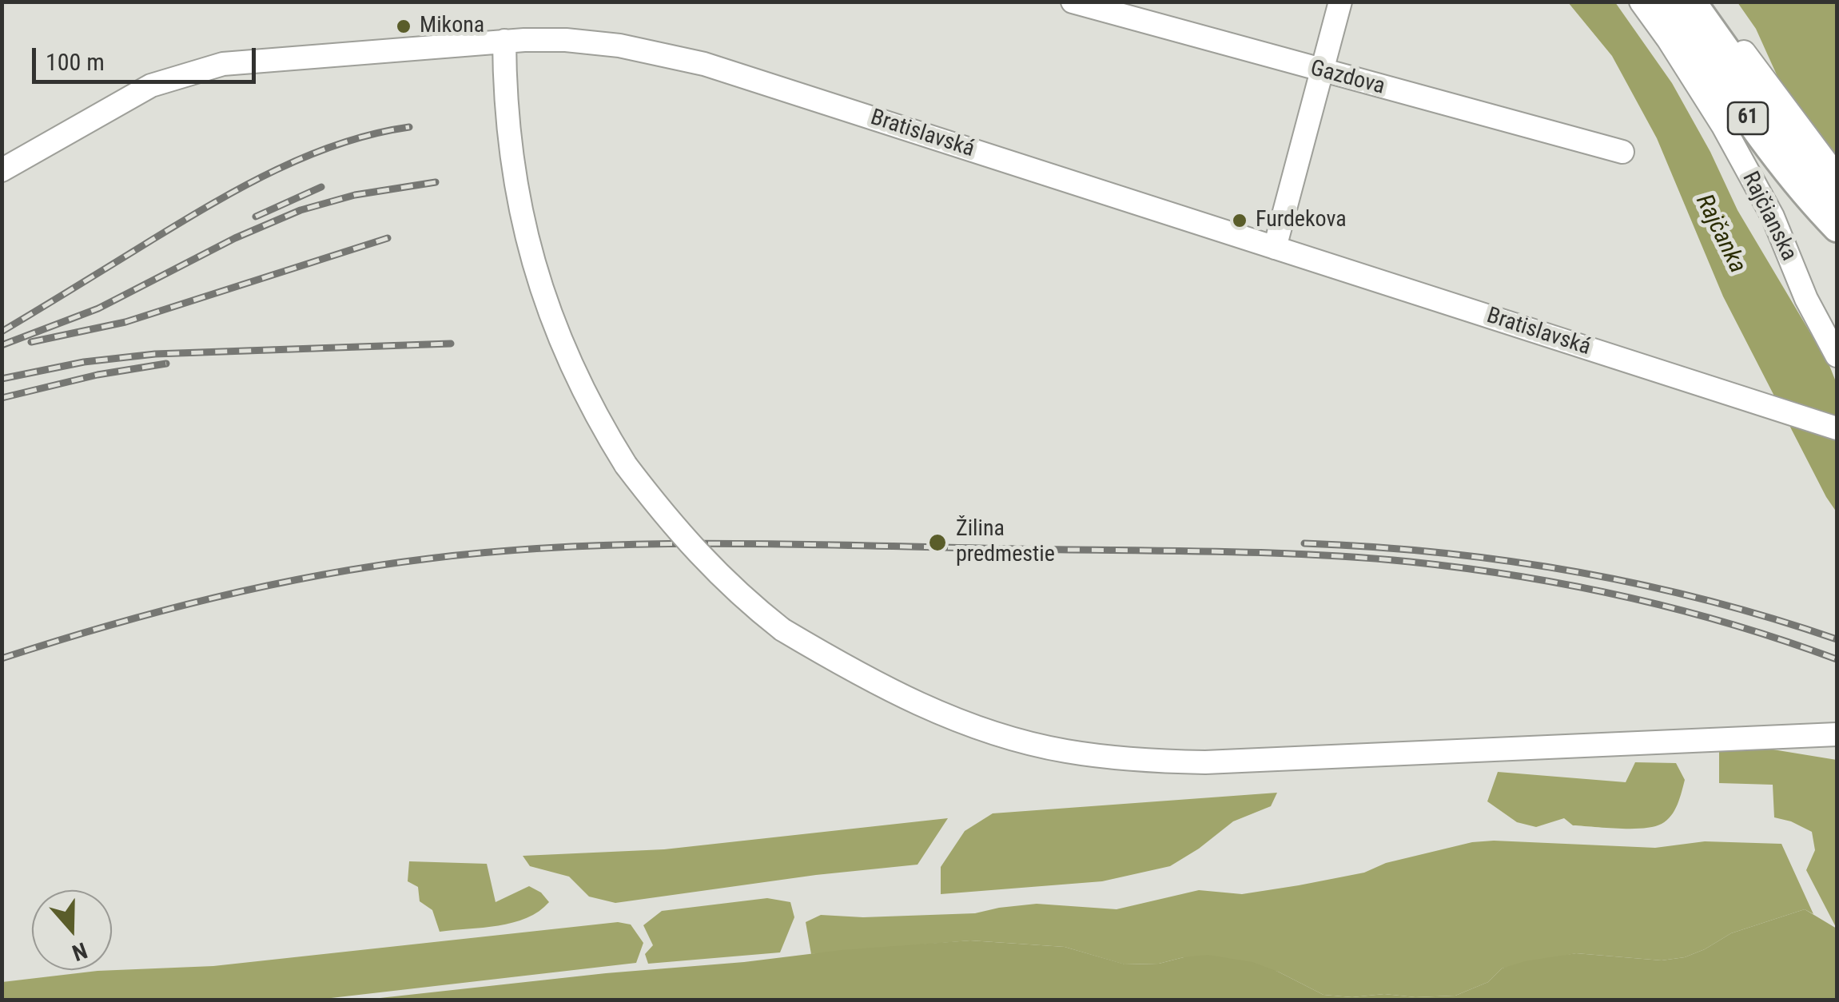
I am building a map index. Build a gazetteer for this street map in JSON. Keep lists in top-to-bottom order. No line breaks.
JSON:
{"streets":{"main road":["61"],"street":["Gazdova","Bratislavská","Rajčianska"]},"water":["Rajčanka"],"places":["Mikona","Furdekova","Žilina predmestie"],"scale_bar":"100 m","north":"bottom"}
